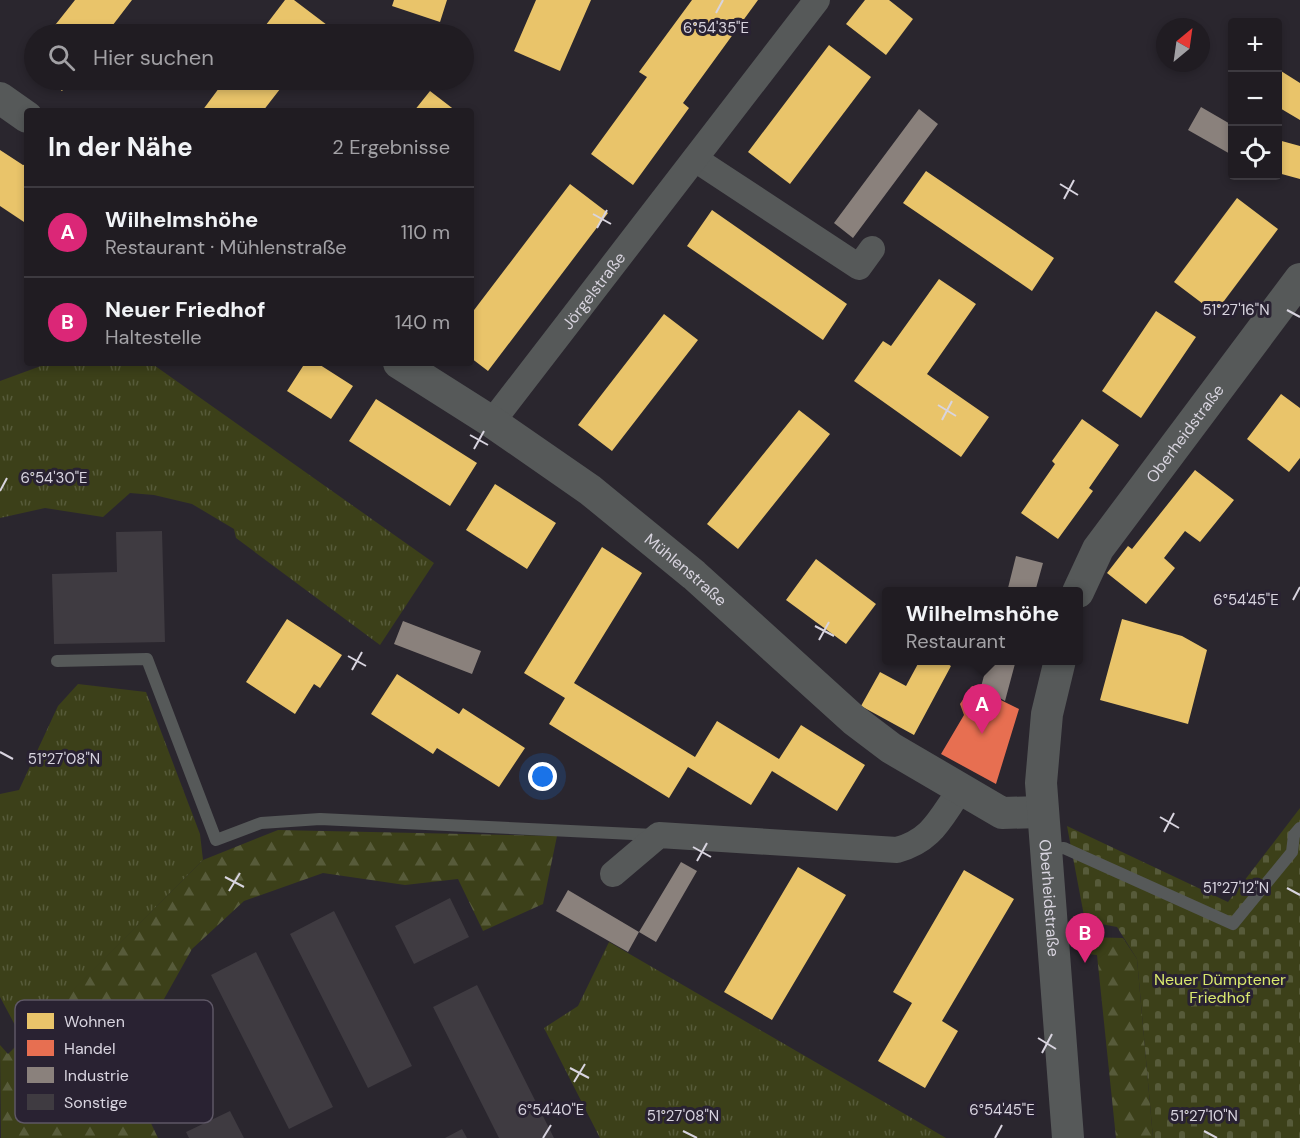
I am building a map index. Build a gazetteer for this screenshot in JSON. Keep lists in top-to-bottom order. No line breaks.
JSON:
{"streets":{"street":["Jörgelstraße","Oberheidstraße","Mühlenstraße"]},"crossings":[["Jörgelstraße","Mühlenstraße"],["Oberheidstraße","Mühlenstraße"]],"parks":["Neuer Dümptener Friedhof"],"legend":["Wohnen","Handel","Industrie","Sonstige"],"north":"top right","page":{"map_buttons":["+","−"],"search":"Hier suchen","heading":["In der Nähe","2 Ergebnisse"],"list":[{"mark":"A","name":"Wilhelmshöhe","note":"Restaurant · Mühlenstraße","value":"110 m"},{"mark":"B","name":"Neuer Friedhof","note":"Haltestelle","value":"140 m"}],"popup":["Wilhelmshöhe","Restaurant"],"pins":["A","B"]},"coordinates":["6°54'35\"E","51°27'16\"N","6°54'30\"E","6°54'45\"E","51°27'08\"N","51°27'12\"N","6°54'40\"E","51°27'10\"N"]}
